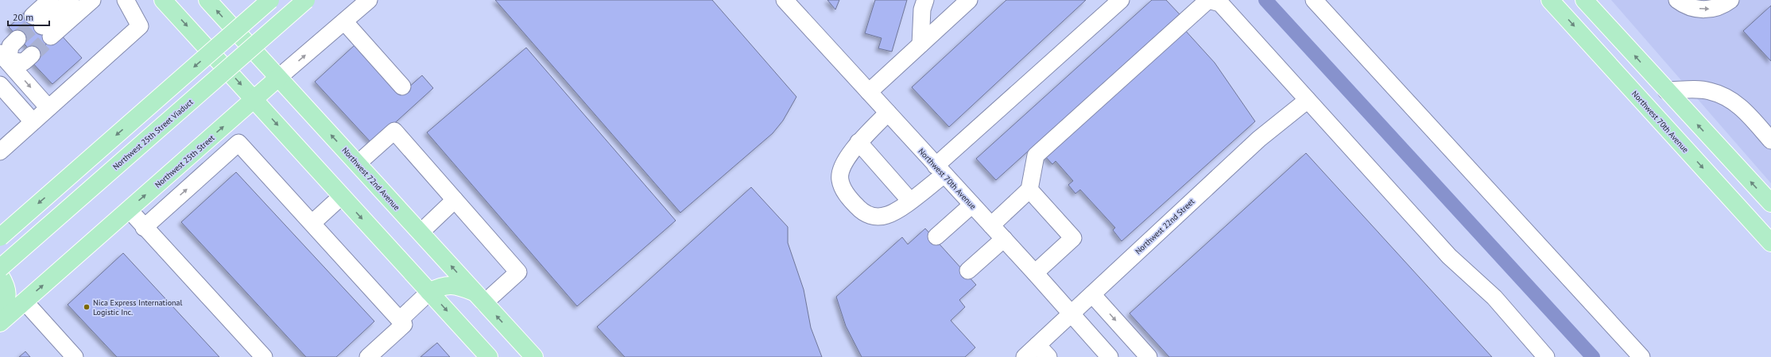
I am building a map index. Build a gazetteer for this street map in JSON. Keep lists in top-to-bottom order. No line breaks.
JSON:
{"streets":{"main road":["Northwest 70th Avenue","Northwest 25th Street Viaduct","Northwest 25th Street","Northwest 72nd Avenue"],"street":["Northwest 22nd Street"]},"crossings":[["Northwest 70th Avenue","Northwest 22nd Street"],["Northwest 25th Street","Northwest 72nd Avenue"]],"one_way":["Northwest 70th Avenue"],"places":["Nica Express International Logistic Inc."],"scale_bar":"20 m"}
